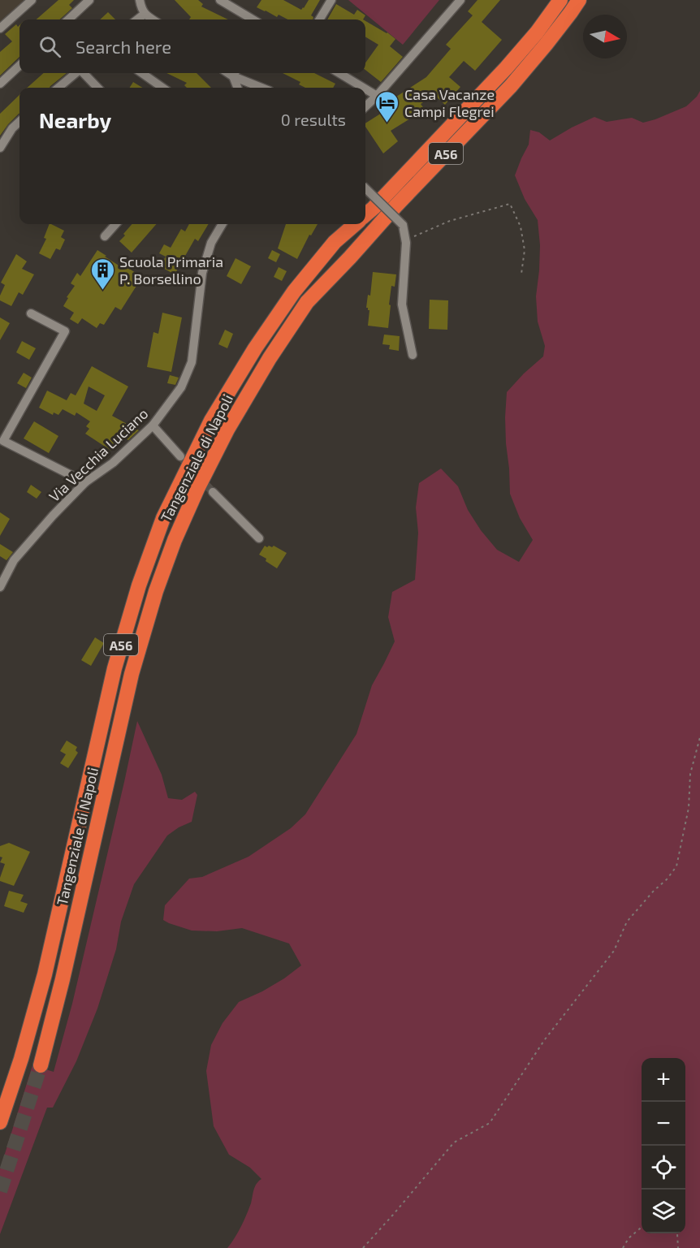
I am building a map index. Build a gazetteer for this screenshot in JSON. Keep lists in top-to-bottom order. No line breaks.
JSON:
{"streets":{"highway":["A56","Tangenziale di Napoli"],"street":["Via Vecchia Luciano"]},"places":{"hotel":["Casa Vacanze Campi Flegrei"],"building":["Scuola Primaria P. Borsellino"]},"north":"right","page":{"search":"Search here","heading":["Nearby","0 results"],"map_buttons":["+","−"]}}
